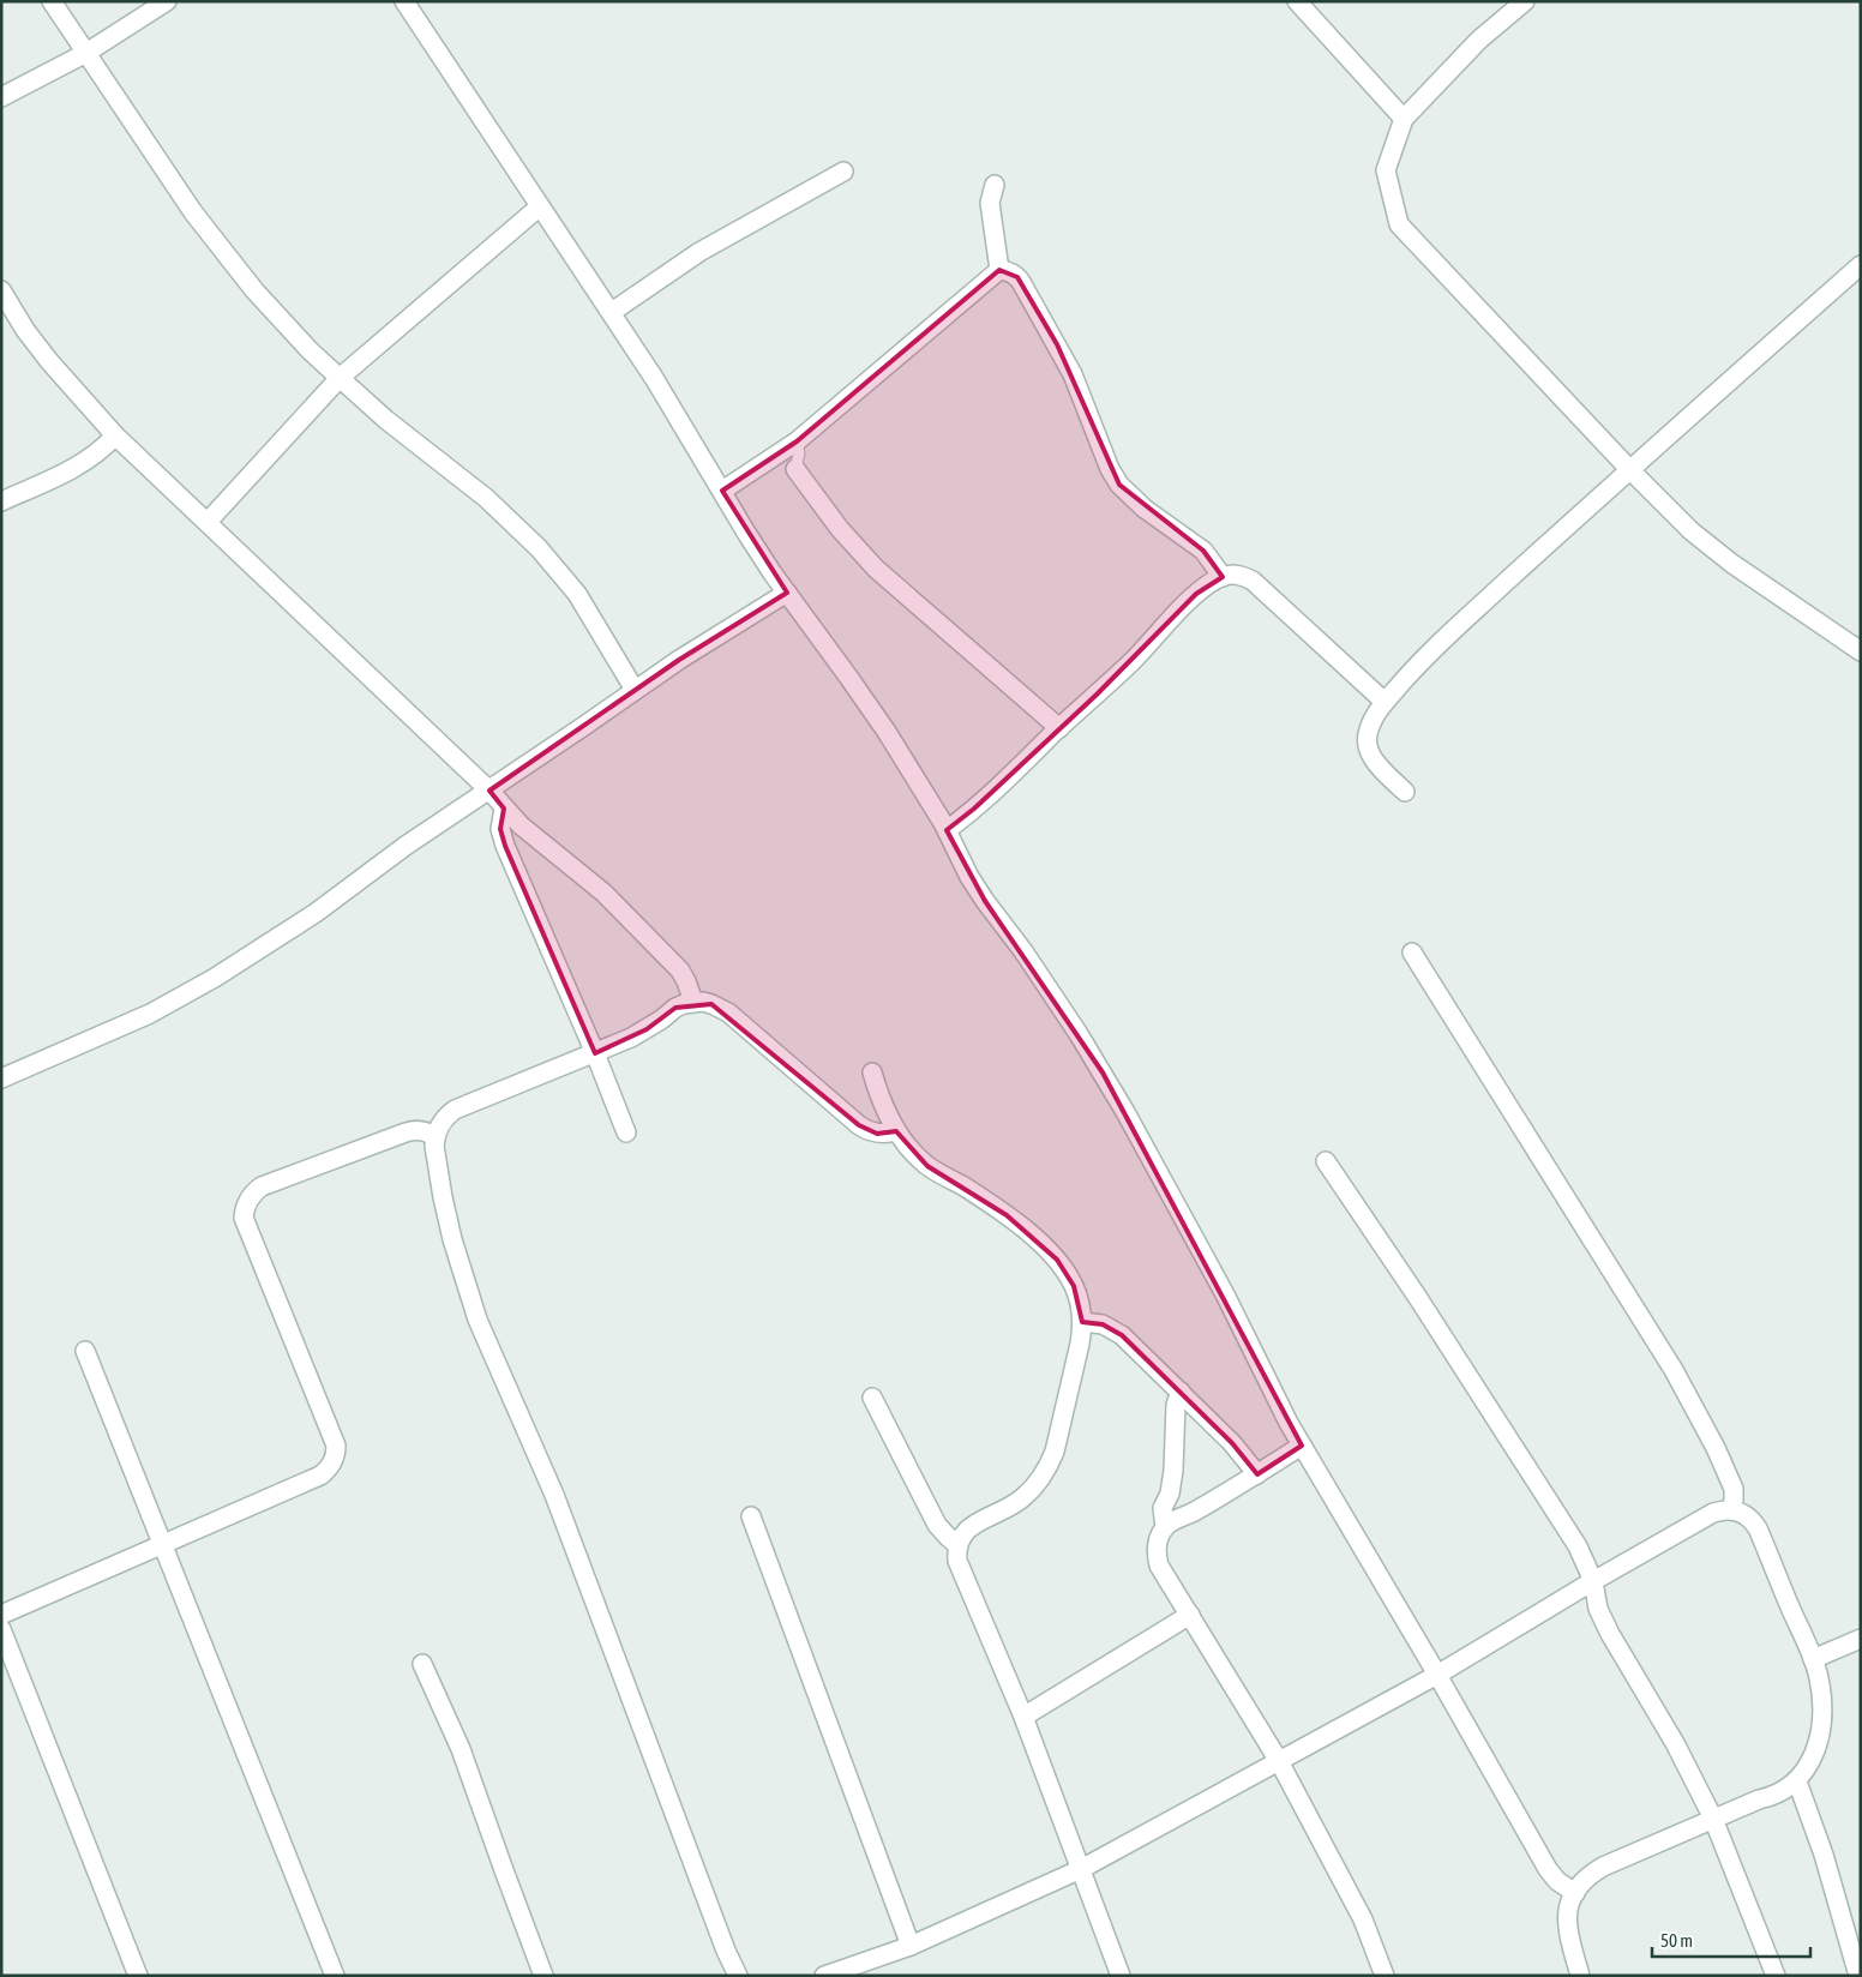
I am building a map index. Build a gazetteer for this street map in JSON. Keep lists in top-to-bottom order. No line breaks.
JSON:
{"scale_bar":"50 m"}
